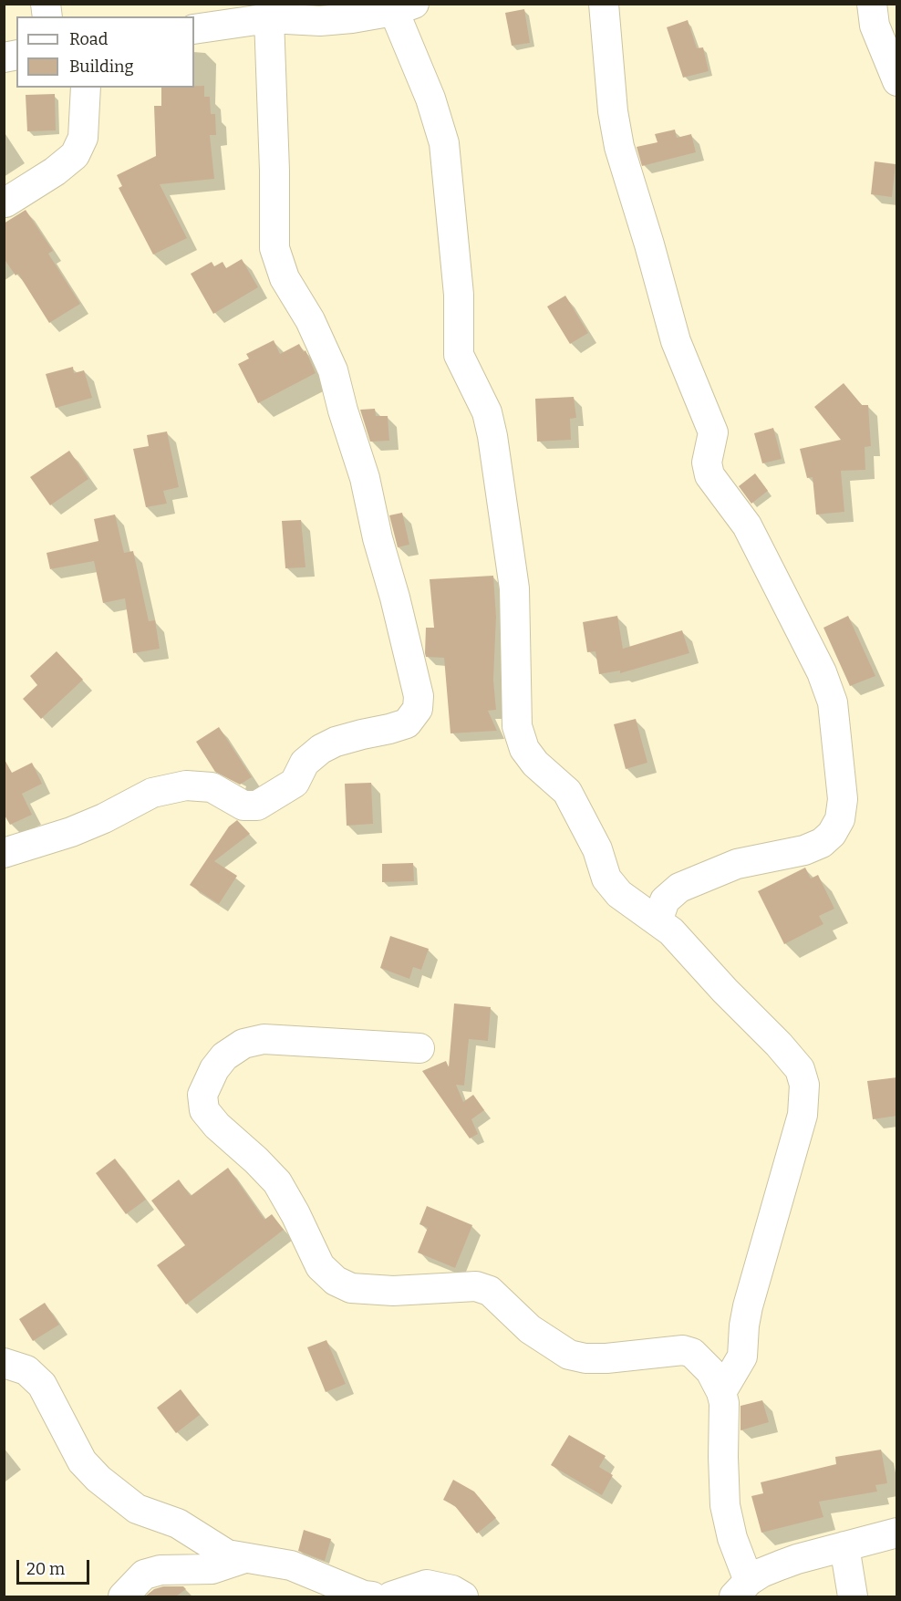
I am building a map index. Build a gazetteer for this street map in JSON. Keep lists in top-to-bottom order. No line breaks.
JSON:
{"legend":["Road","Building"],"scale_bar":"20 m"}
